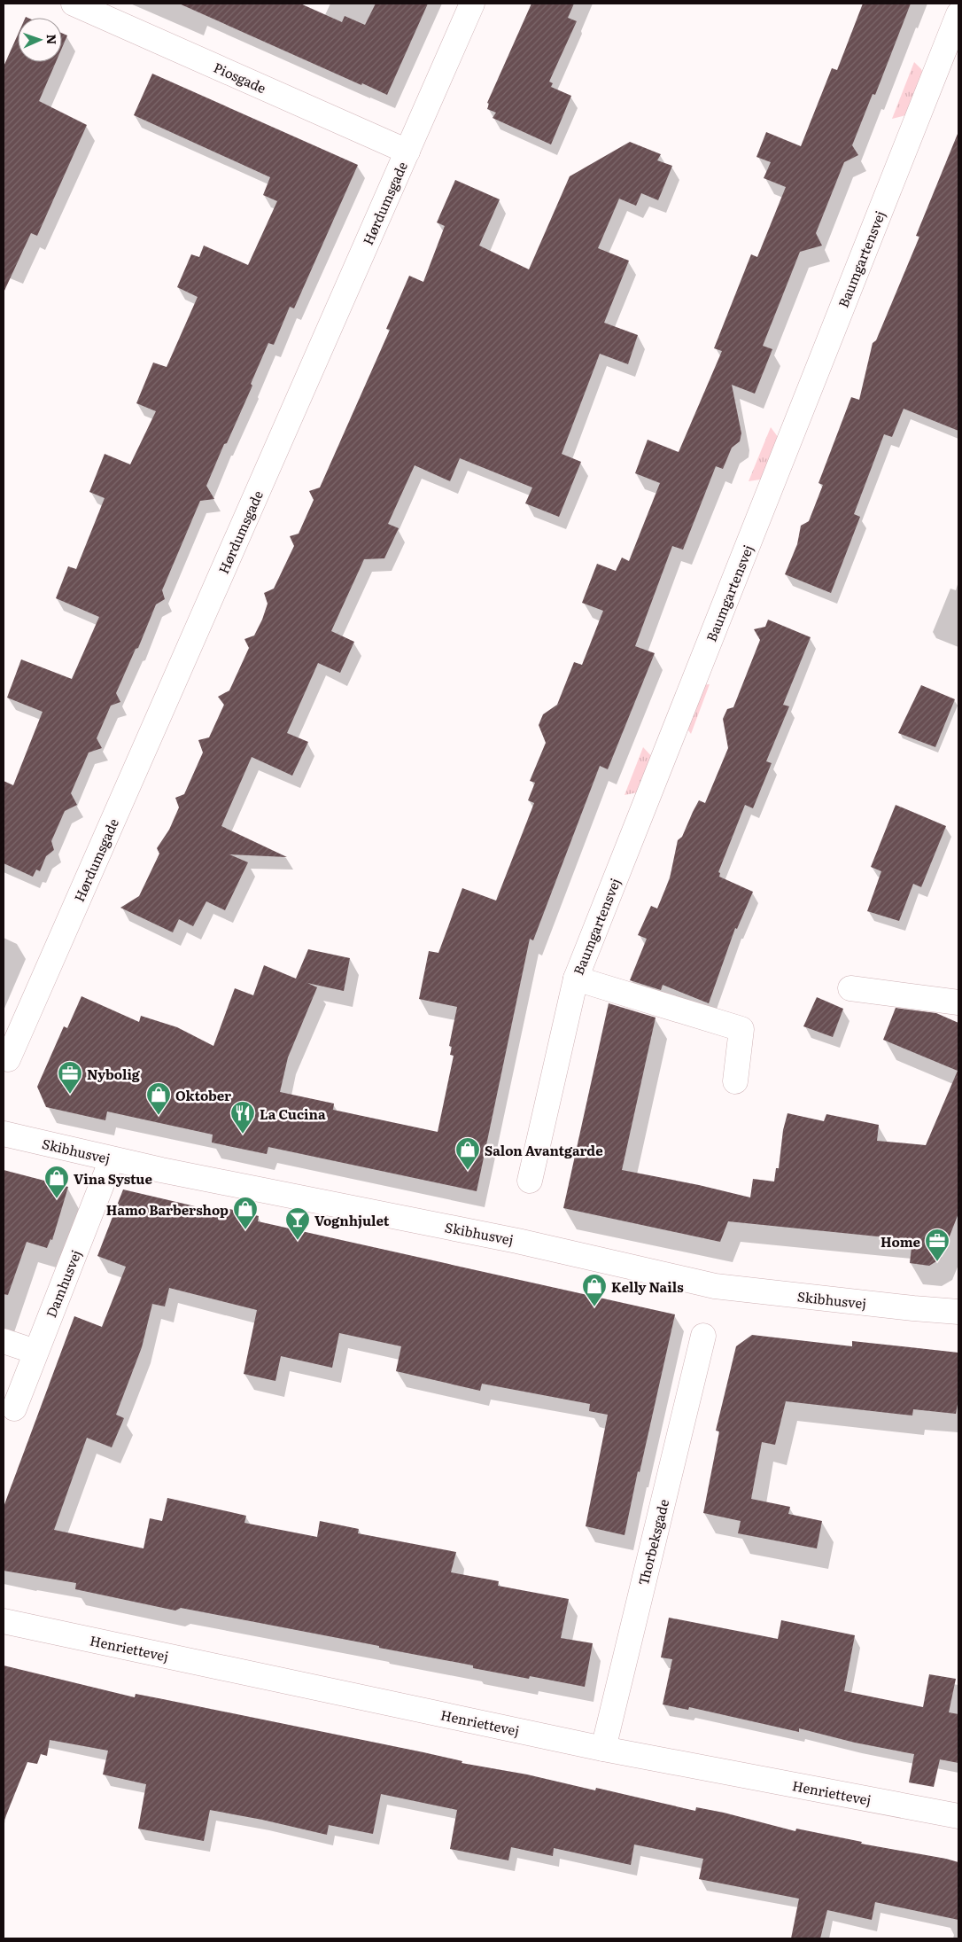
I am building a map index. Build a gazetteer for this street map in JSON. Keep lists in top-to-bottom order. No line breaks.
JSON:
{"streets":{"street":["Piosgade","Hørdumsgade","Baumgartensvej","Skibhusvej","Damhusvej","Thorbeksgade","Henriettevej"]},"crossings":[["Piosgade","Hørdumsgade"],["Skibhusvej","Damhusvej"],["Thorbeksgade","Henriettevej"]],"places":{"office":["Nybolig","Home"],"shop":["Oktober","Salon Avantgarde","Vina Systue","Hamo Barbershop","Kelly Nails"],"restaurant":["La Cucina"],"bar":["Vognhjulet"]},"north":"right"}
